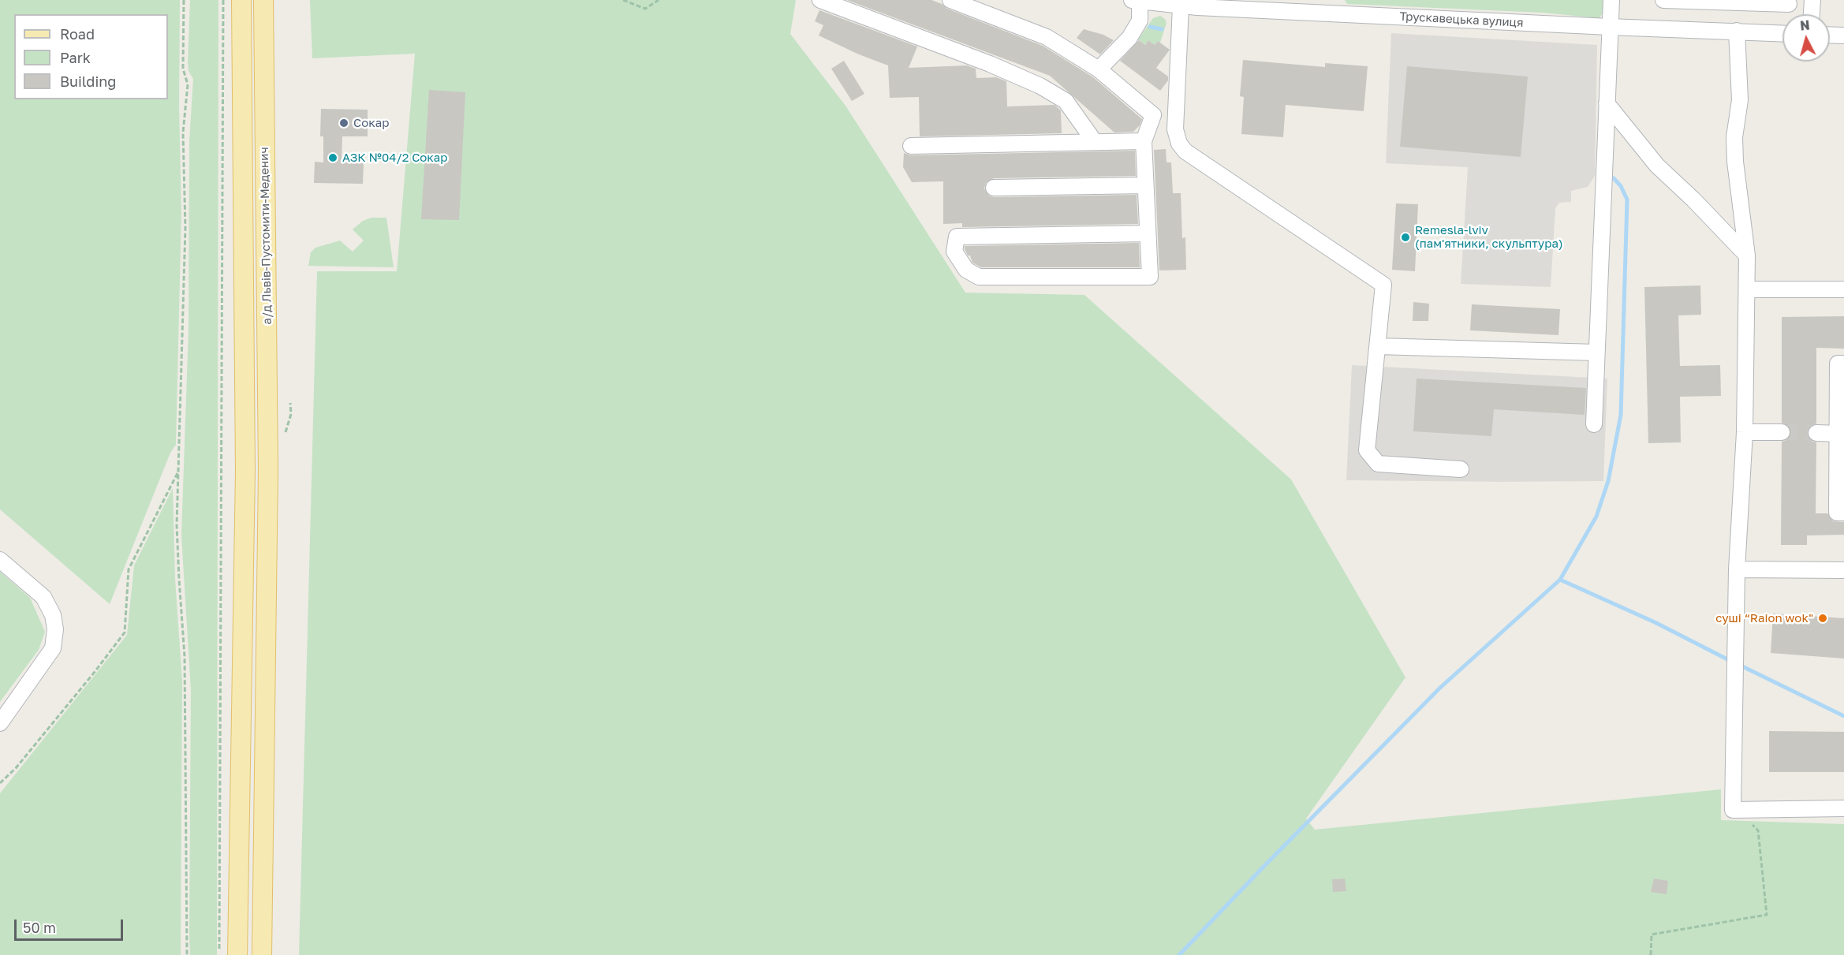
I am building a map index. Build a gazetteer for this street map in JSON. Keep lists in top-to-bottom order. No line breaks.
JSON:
{"streets":{"main road":["а/д Львів-Пустомити-Меденич"],"street":["Трускавецька вулиця"]},"places":["Сокар","АЗК №04/2 Сокар","Remesla-lviv (пам'ятники, скульптура)","суші “Raion wok\""],"legend":["Road","Park","Building"],"scale_bar":"50 m","north":"top"}
